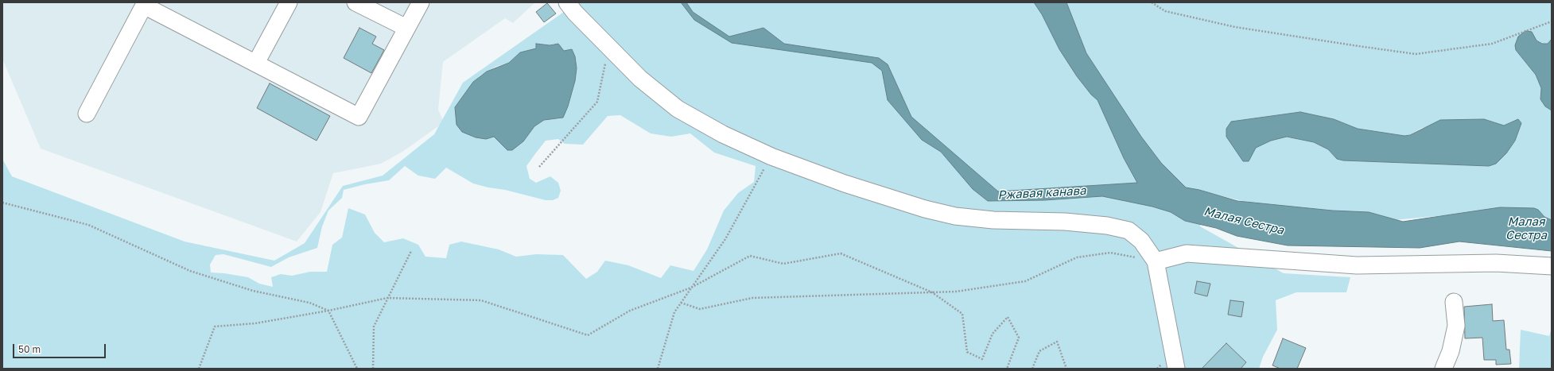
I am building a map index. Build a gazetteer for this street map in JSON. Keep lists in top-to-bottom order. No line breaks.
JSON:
{"water":["Ржавая канава","Малая Сестра"],"scale_bar":"50 m"}
